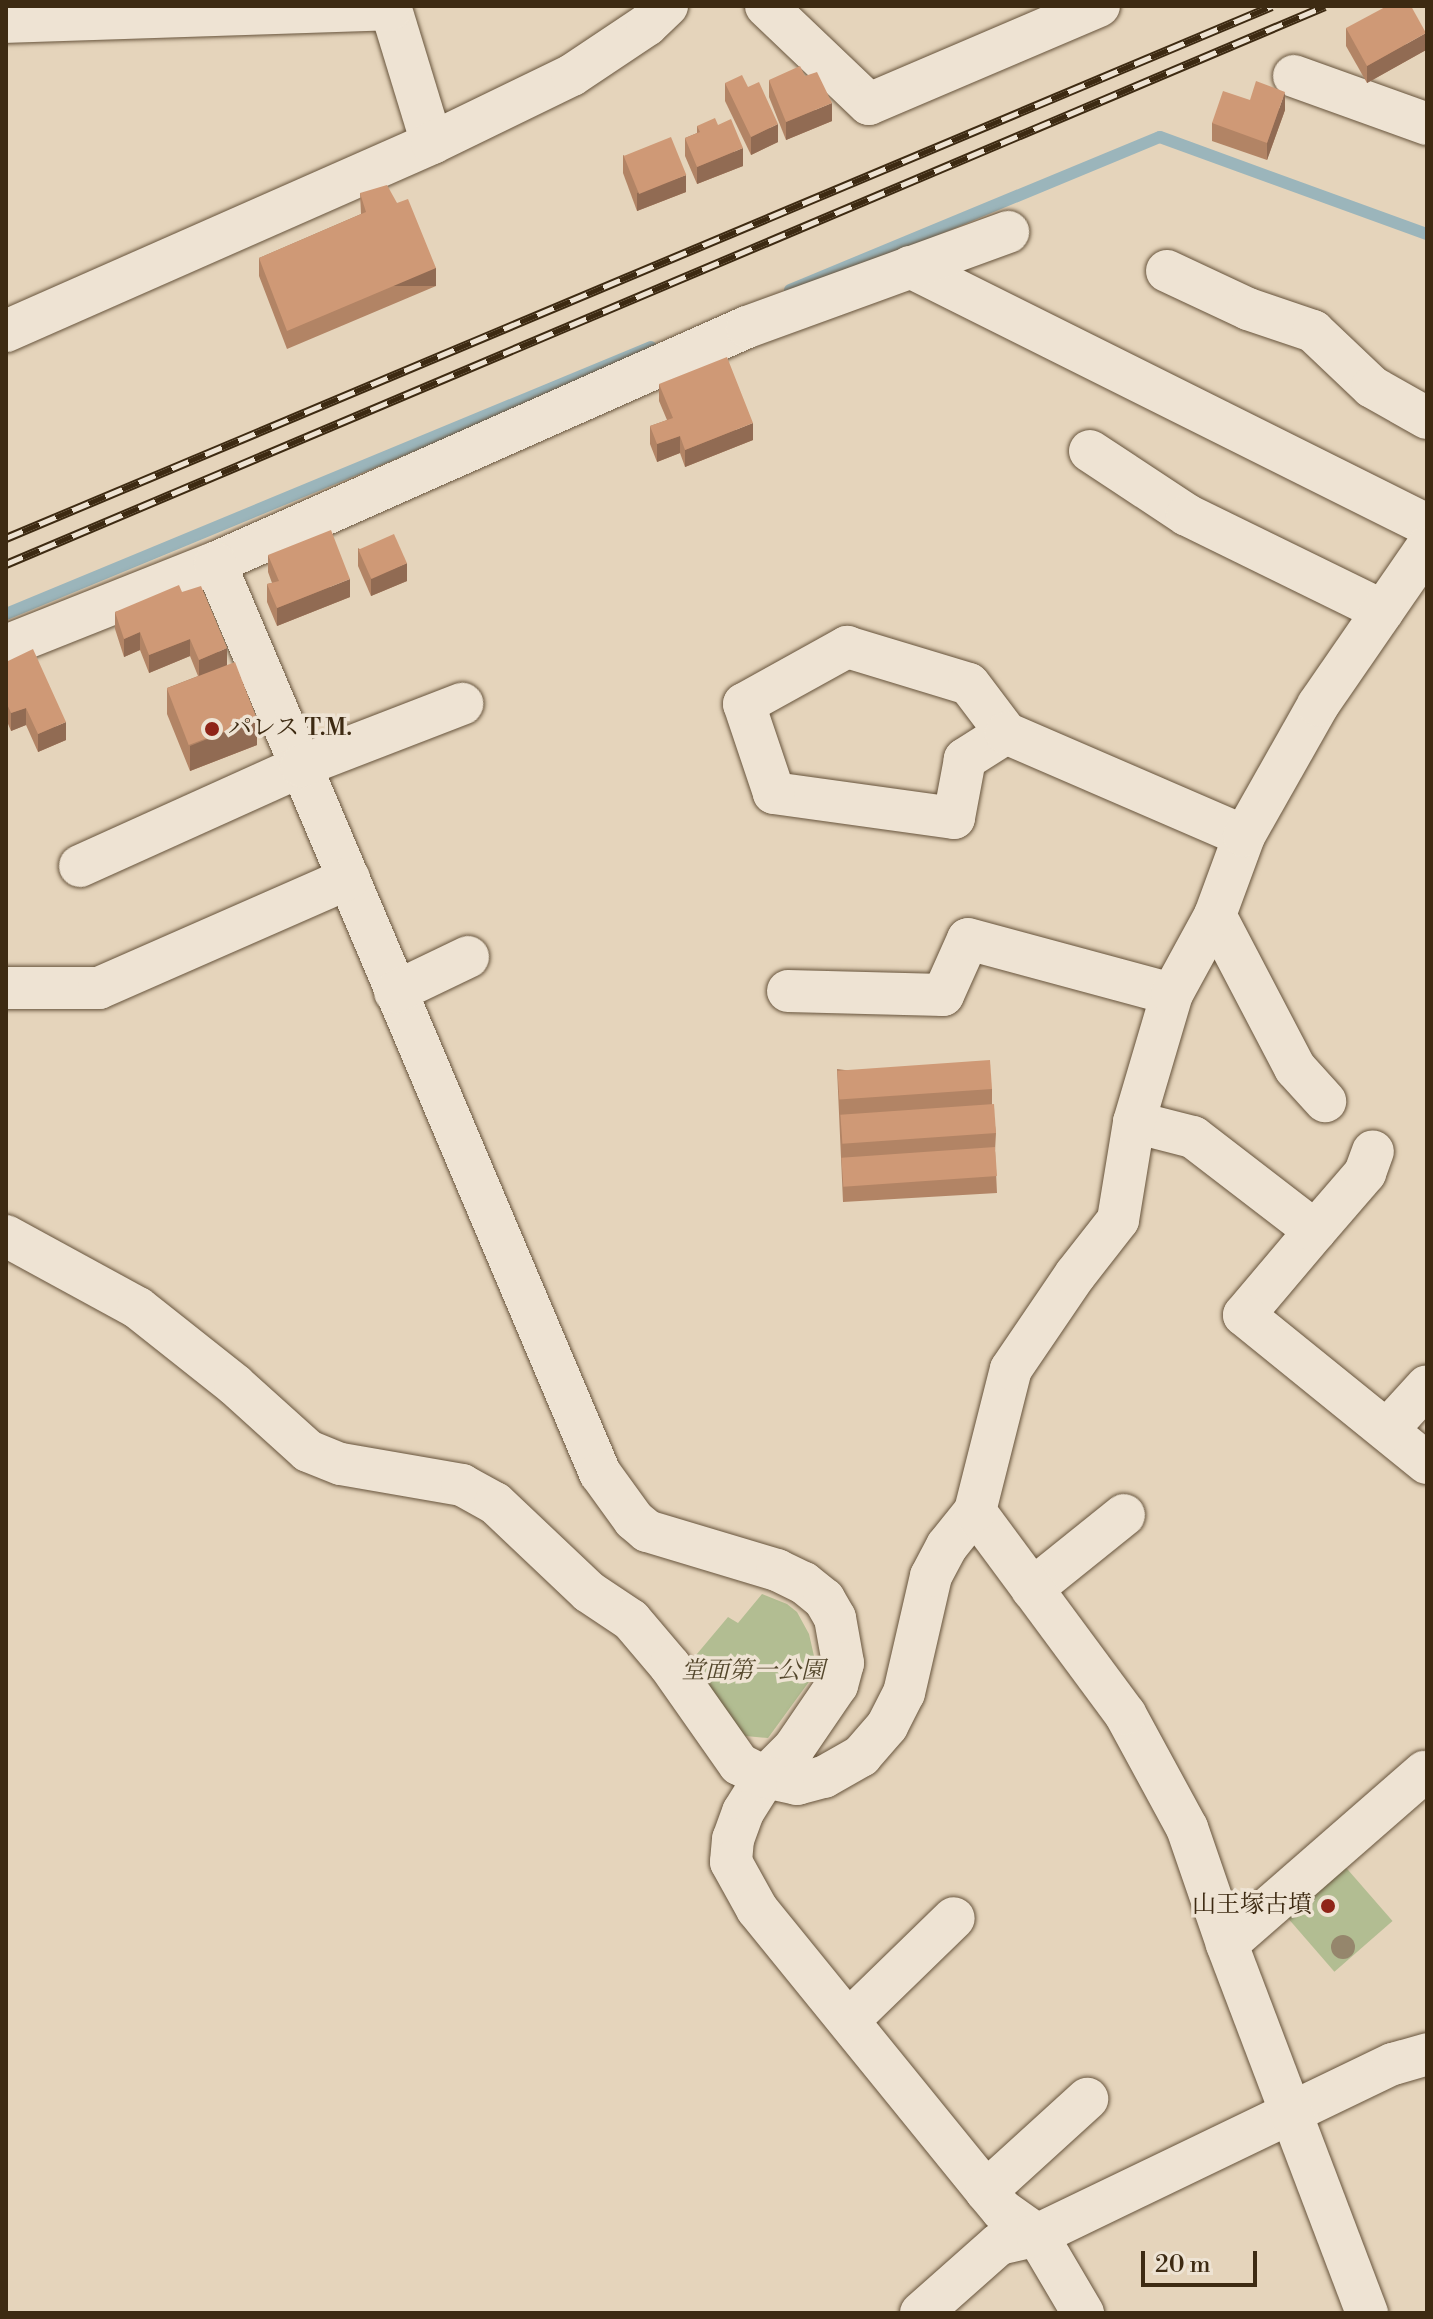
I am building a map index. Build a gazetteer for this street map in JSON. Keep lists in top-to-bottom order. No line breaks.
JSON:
{"parks":["堂面第一公園"],"places":["パレス T.M.","山王塚古墳"],"scale_bar":"20 m"}
